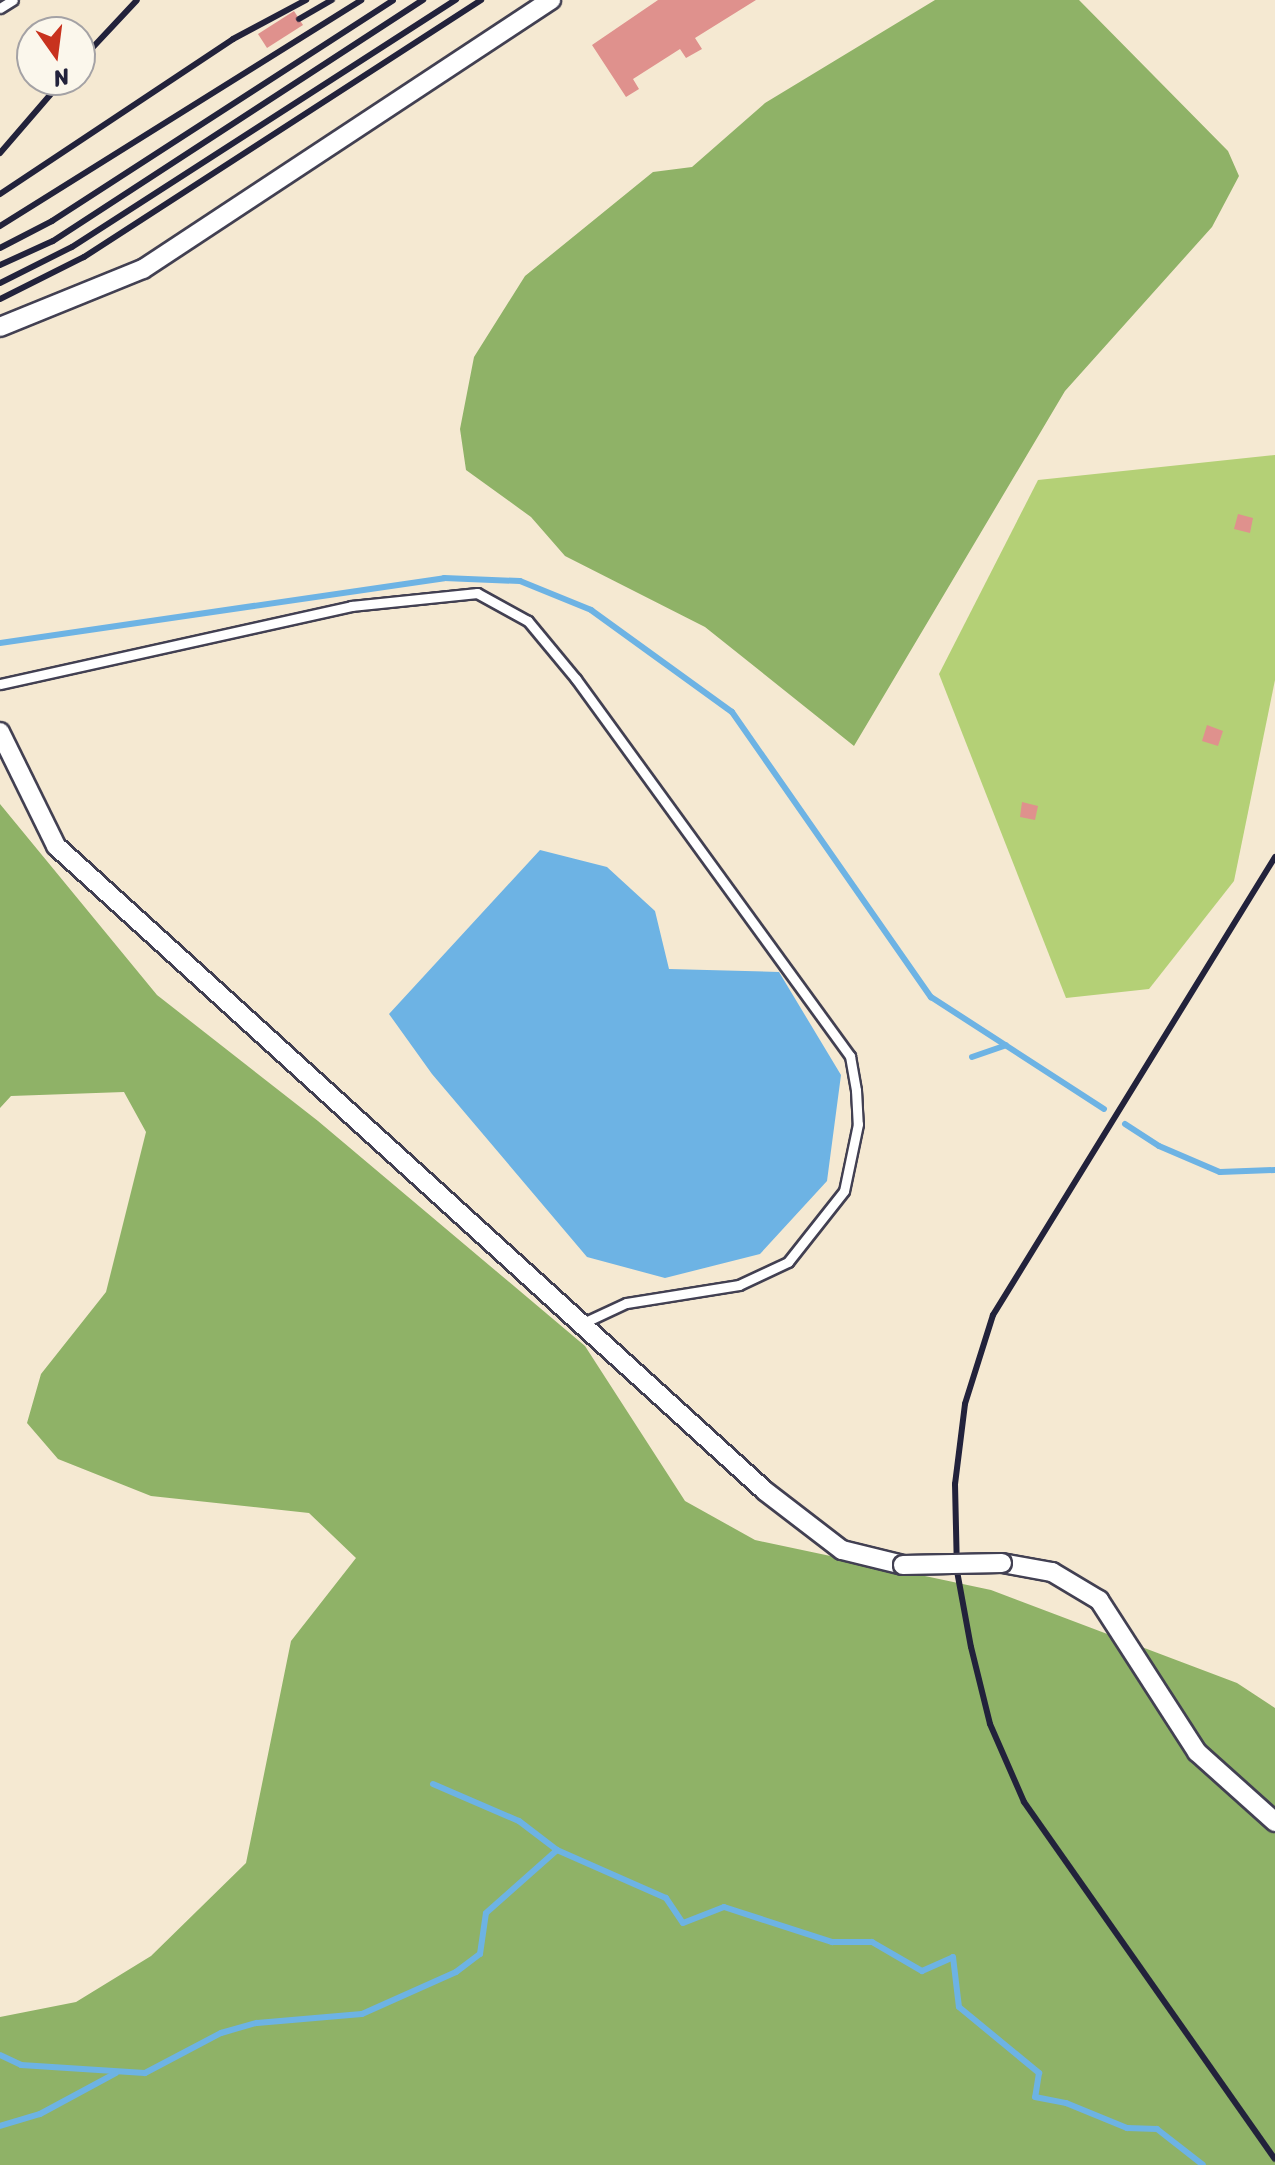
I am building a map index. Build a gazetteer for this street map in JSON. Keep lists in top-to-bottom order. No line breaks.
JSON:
{"north":"bottom"}
